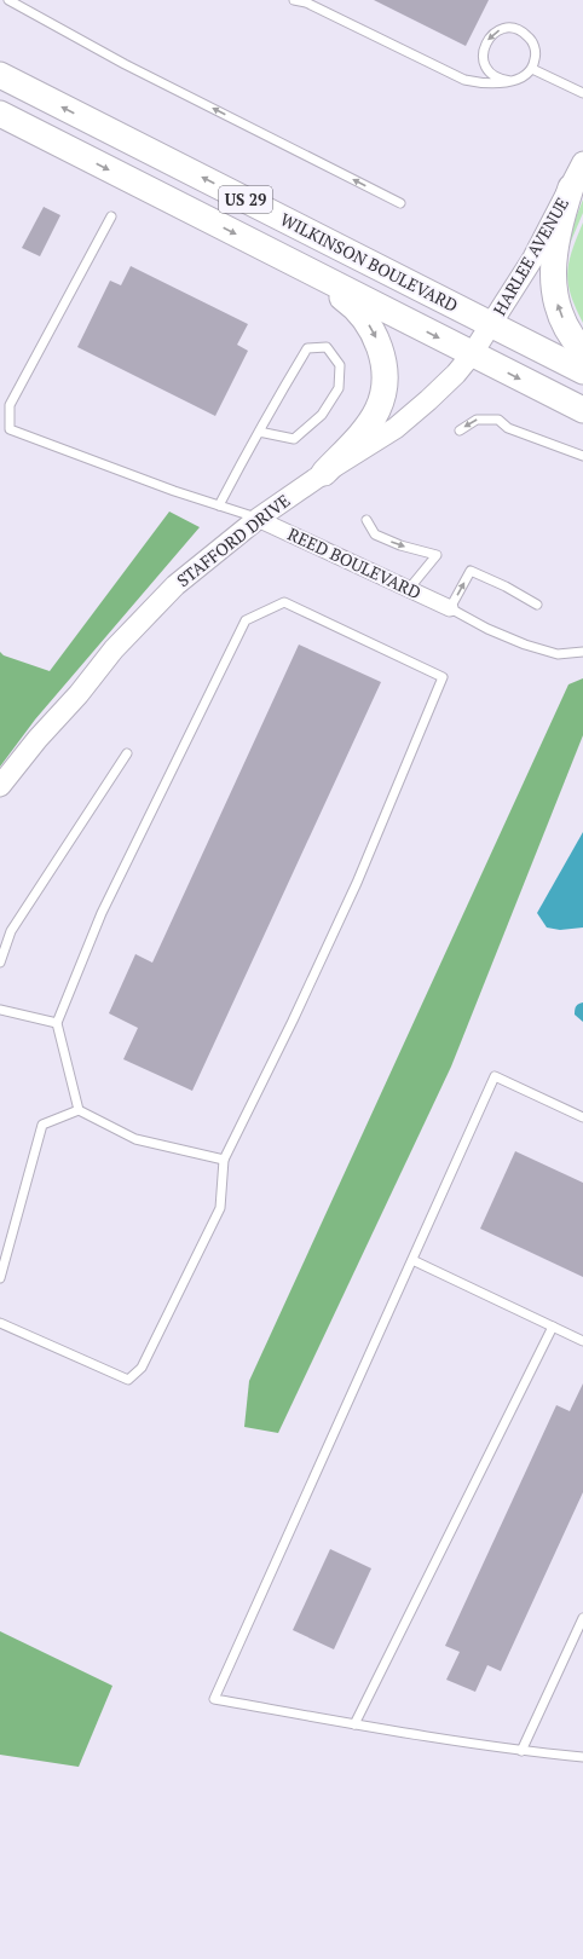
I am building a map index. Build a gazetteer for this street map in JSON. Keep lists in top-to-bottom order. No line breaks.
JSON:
{"streets":{"main road":["US 29","WILKINSON BOULEVARD"],"street":["HARLEE AVENUE","STAFFORD DRIVE","REED BOULEVARD"]},"crossings":[["HARLEE AVENUE","WILKINSON BOULEVARD"],["HARLEE AVENUE","STAFFORD DRIVE"],["WILKINSON BOULEVARD","STAFFORD DRIVE"],["STAFFORD DRIVE","REED BOULEVARD"]]}
